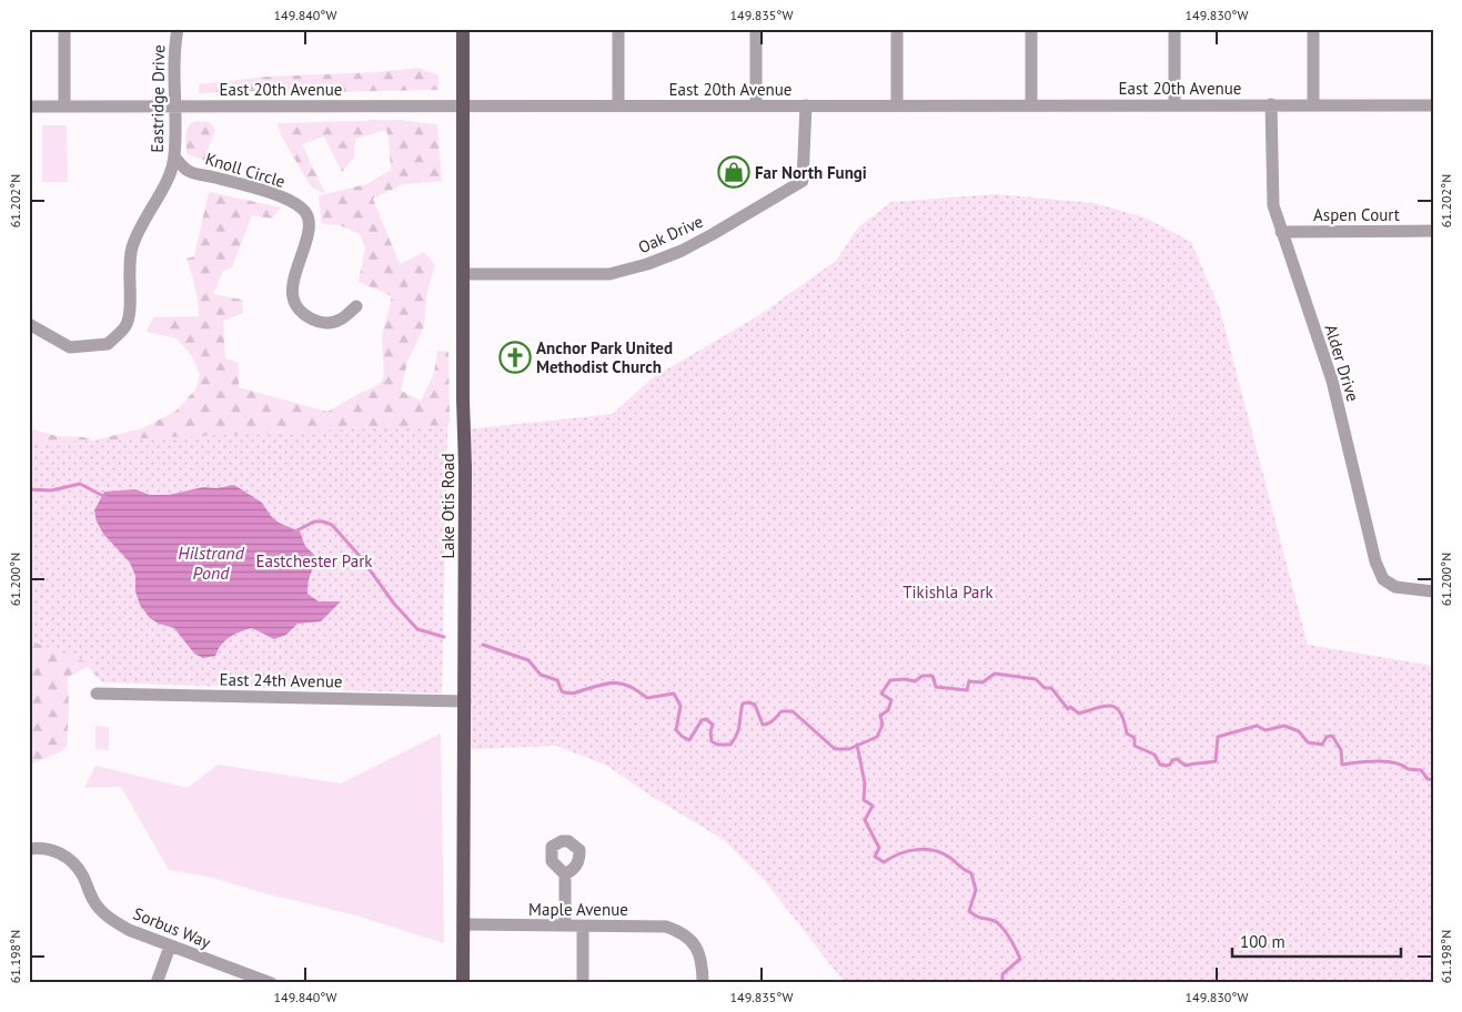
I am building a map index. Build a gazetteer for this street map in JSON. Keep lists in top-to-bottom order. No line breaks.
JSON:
{"streets":{"main road":["Lake Otis Road"],"street":["East 20th Avenue","Eastridge Drive","Knoll Circle","Aspen Court","Oak Drive","Alder Drive","East 24th Avenue","Maple Avenue","Sorbus Way"]},"crossings":[["East 20th Avenue","Eastridge Drive"],["East 20th Avenue","Oak Drive"],["East 20th Avenue","Alder Drive"],["East 20th Avenue","Lake Otis Road"],["Eastridge Drive","Knoll Circle"],["Aspen Court","Alder Drive"],["Oak Drive","Lake Otis Road"],["Lake Otis Road","East 24th Avenue"],["Lake Otis Road","Maple Avenue"]],"water":["Hilstrand Pond"],"parks":["Eastchester Park","Tikishla Park"],"places":{"shop":["Far North Fungi"],"church":["Anchor Park United Methodist Church"]},"scale_bar":"100 m","coordinates":["149.840°W","149.835°W","149.830°W","61.202°N","61.200°N","61.198°N"]}
